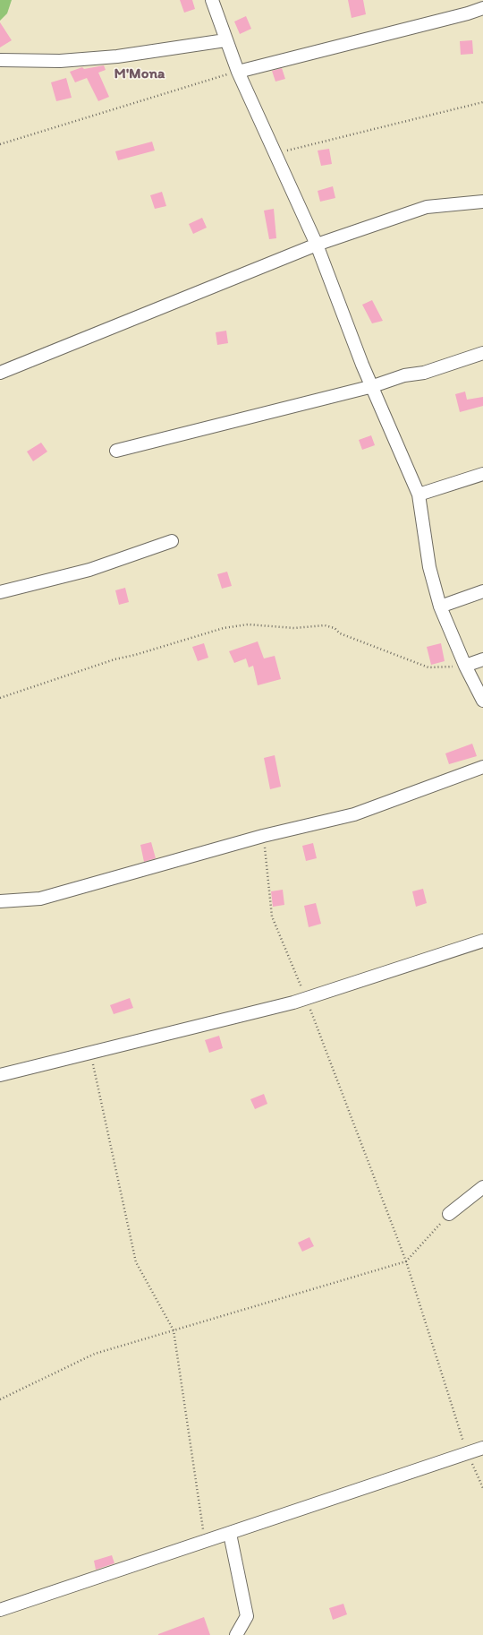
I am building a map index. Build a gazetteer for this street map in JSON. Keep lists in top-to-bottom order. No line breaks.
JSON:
{"districts":["M'Mona"]}
